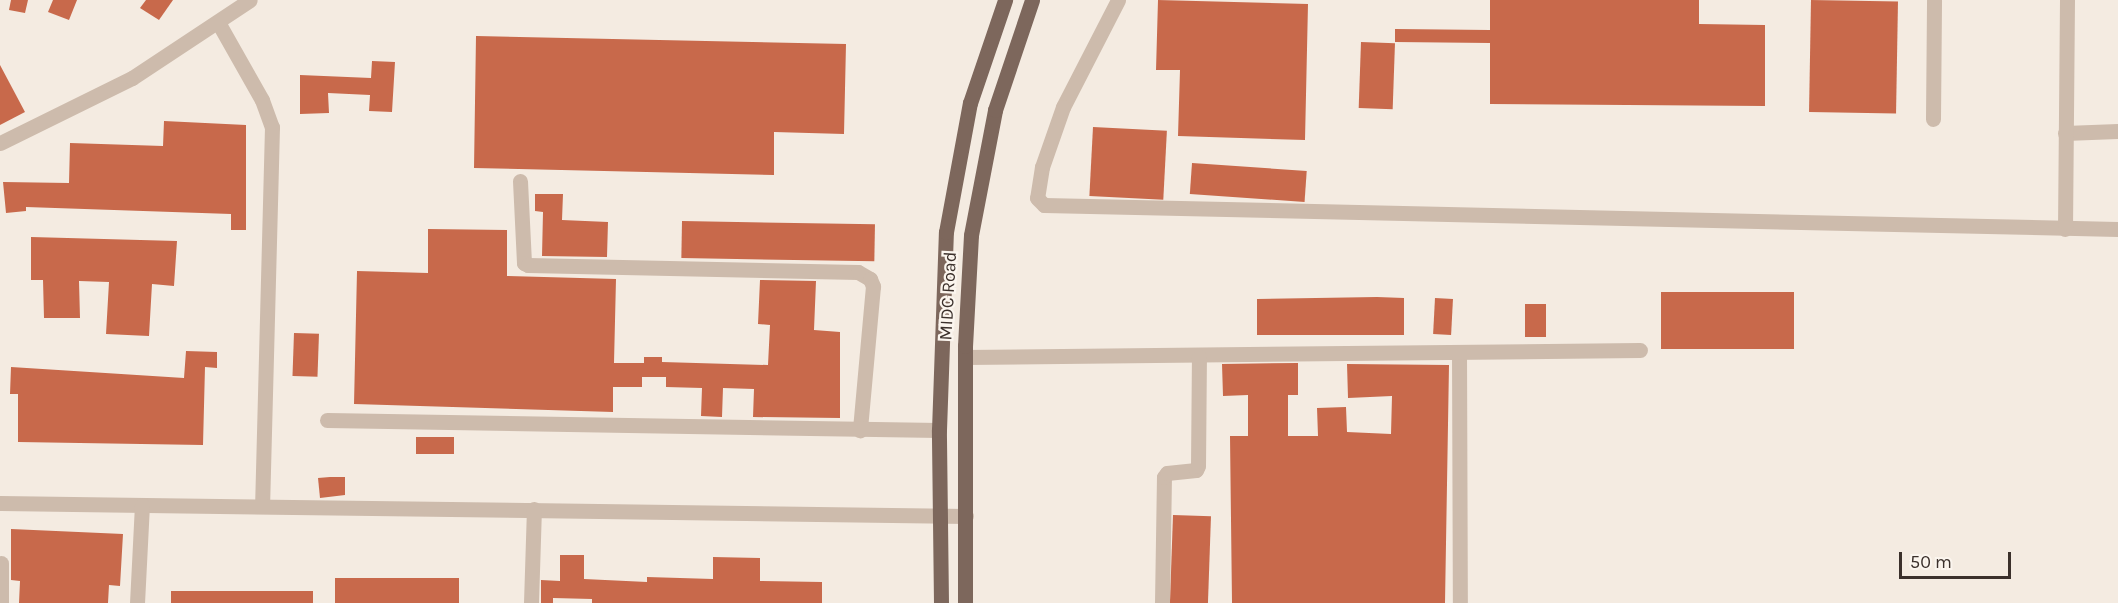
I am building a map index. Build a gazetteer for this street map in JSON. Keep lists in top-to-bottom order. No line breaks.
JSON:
{"streets":{"main road":["MIDC Road"]},"scale_bar":"50 m"}
